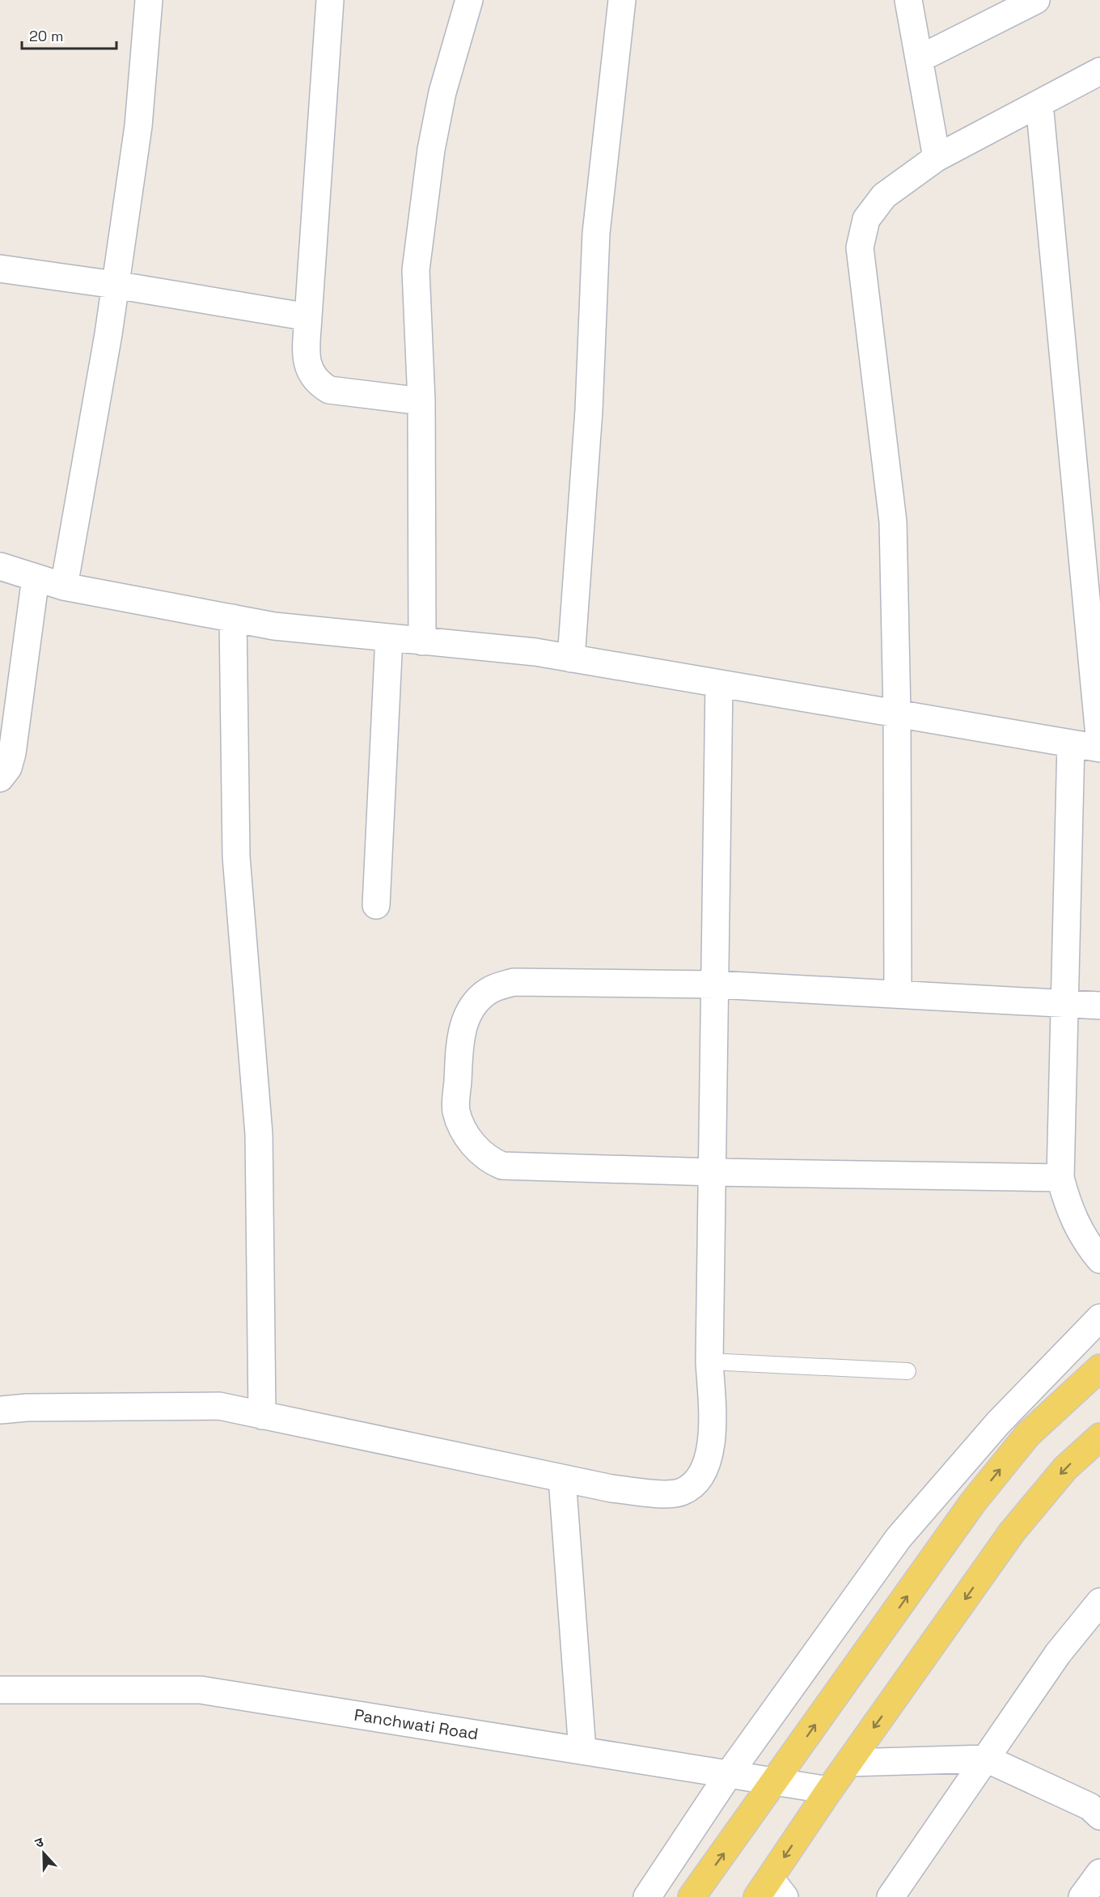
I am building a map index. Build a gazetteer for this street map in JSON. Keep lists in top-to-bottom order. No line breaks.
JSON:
{"streets":{"street":["Panchwati Road"]},"scale_bar":"20 m","north":"top"}
